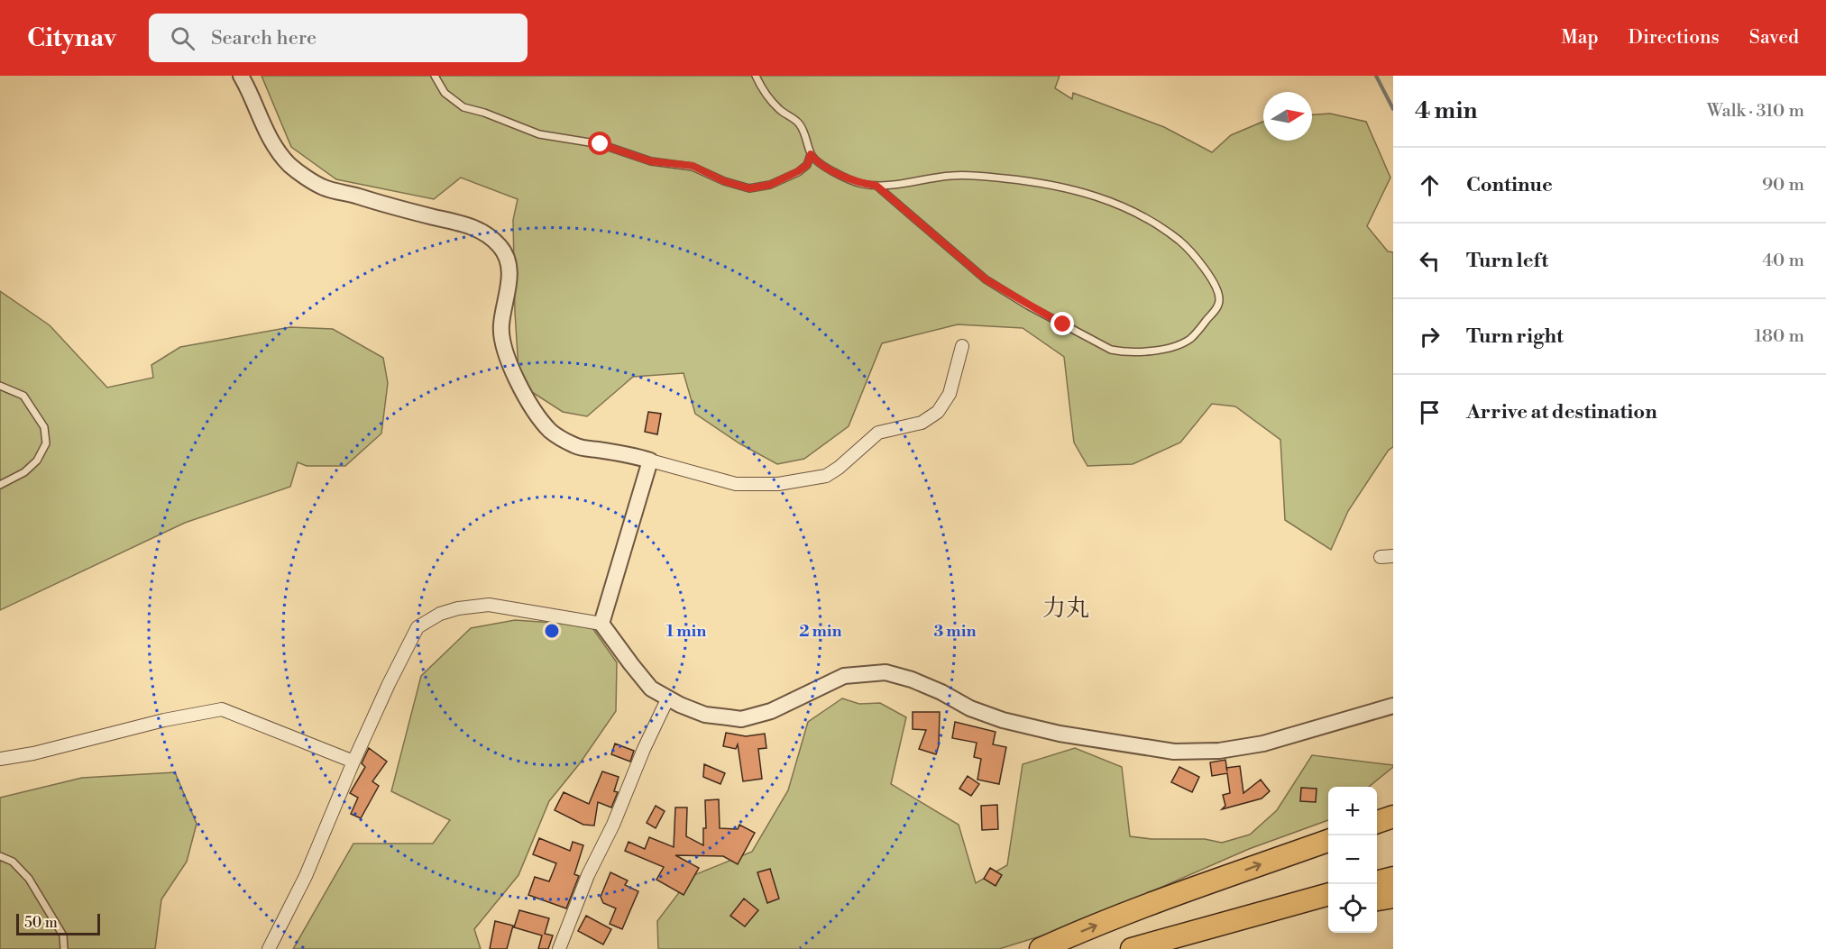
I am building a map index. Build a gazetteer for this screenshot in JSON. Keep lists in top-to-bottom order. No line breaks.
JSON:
{"districts":["力丸"],"scale_bar":"50 m","north":"right","page":{"header":"Citynav","search":"Search here","nav":["Map","Directions","Saved"],"heading":["4 min","Walk · 310 m"],"list":[["Continue","90 m"],["Turn left","40 m"],["Turn right","180 m"],"Arrive at destination"],"map_buttons":["+","−"],"scale":"50 m"},"rings":["1 min","2 min","3 min"]}
